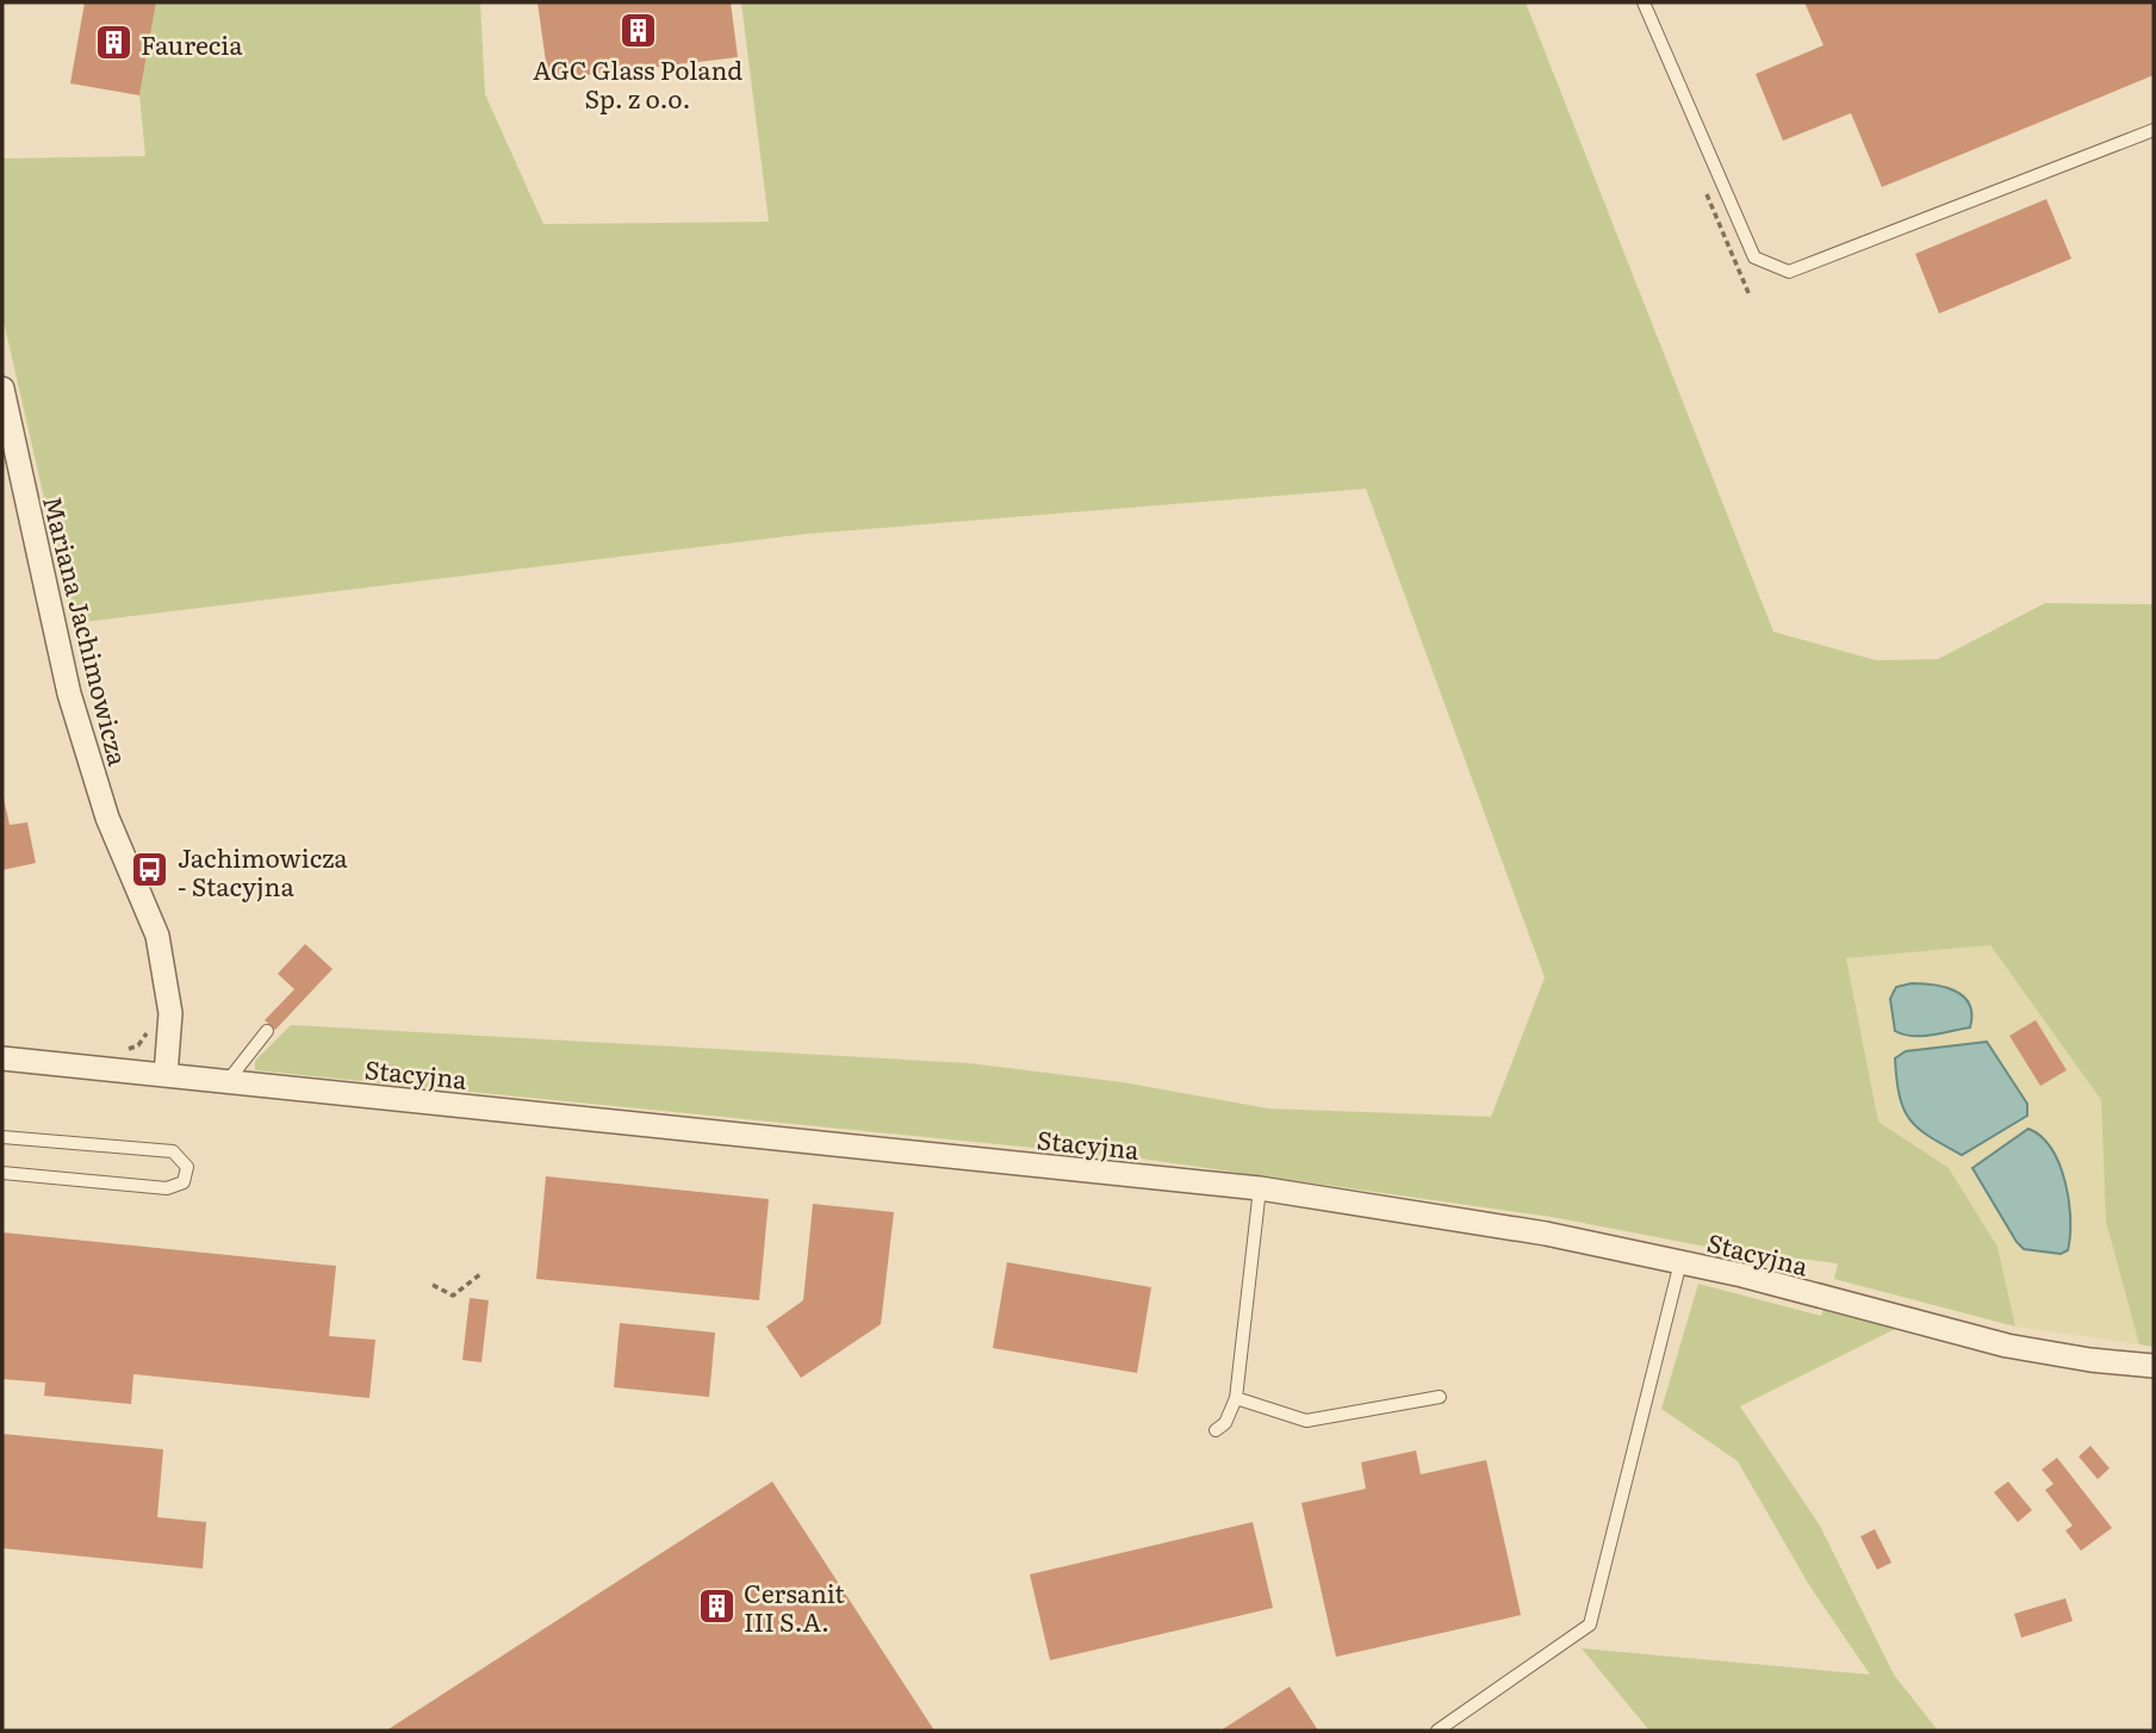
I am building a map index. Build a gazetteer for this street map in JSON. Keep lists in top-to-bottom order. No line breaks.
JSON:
{"streets":{"street":["Mariana Jachimowicza","Stacyjna"]},"crossings":[["Mariana Jachimowicza","Stacyjna"]],"places":{"building":["AGC Glass Poland Sp. z o.o.","Faurecia","Cersanit III S.A."],"bus stop":["Jachimowicza - Stacyjna"]}}
